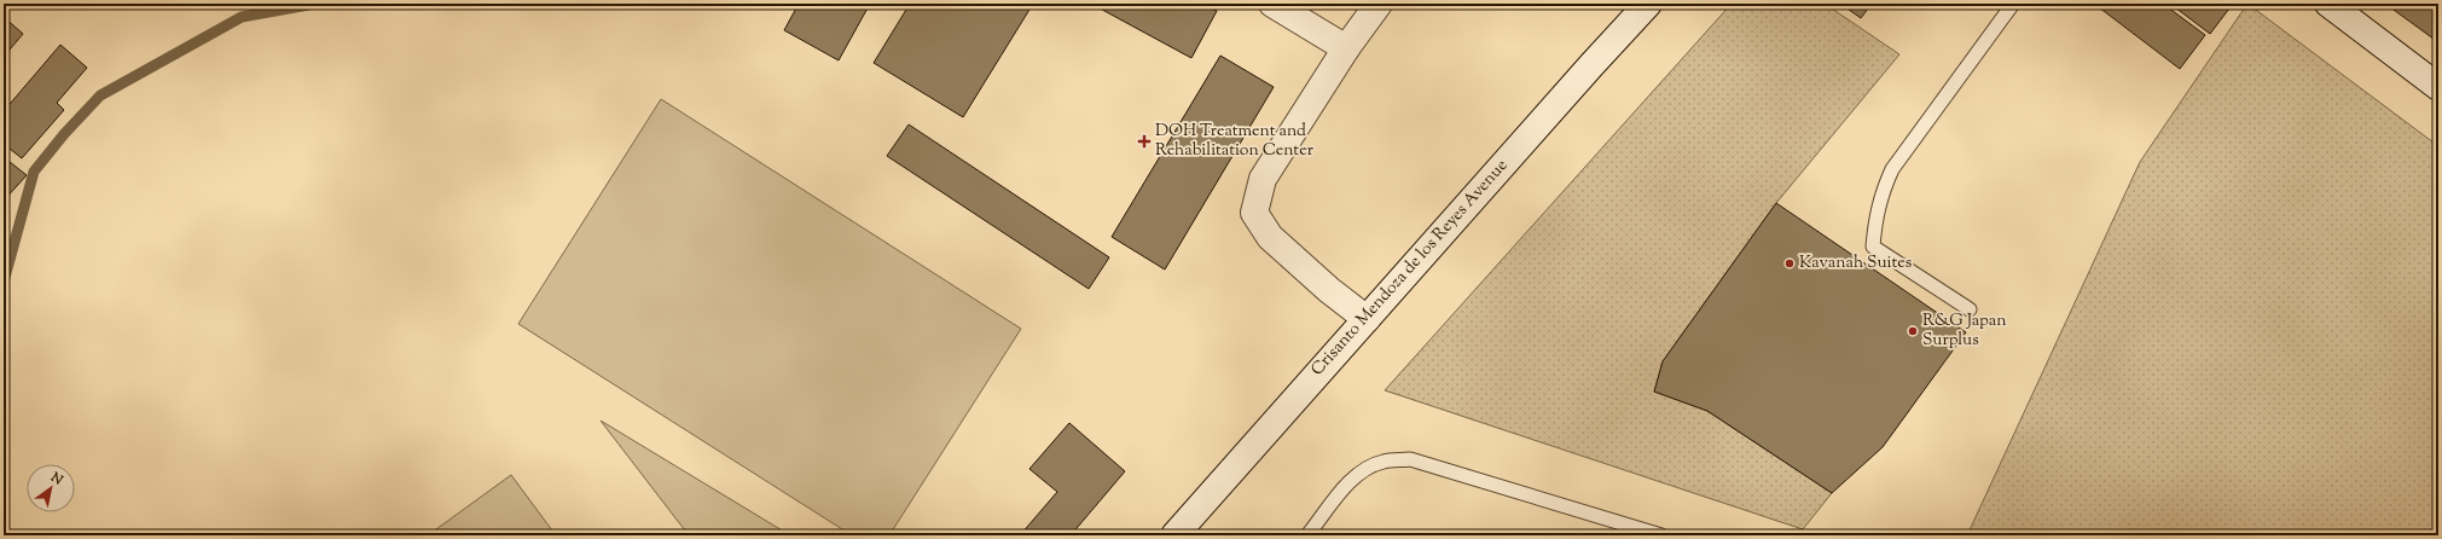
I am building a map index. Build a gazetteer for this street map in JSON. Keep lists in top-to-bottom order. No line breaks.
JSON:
{"streets":{"main road":["Crisanto Mendoza de los Reyes Avenue"]},"places":{"health":["DOH Treatment and Rehabilitation Center"],"other":["Kavanah Suites","R&G Japan Surplus"]},"north":"top right"}
